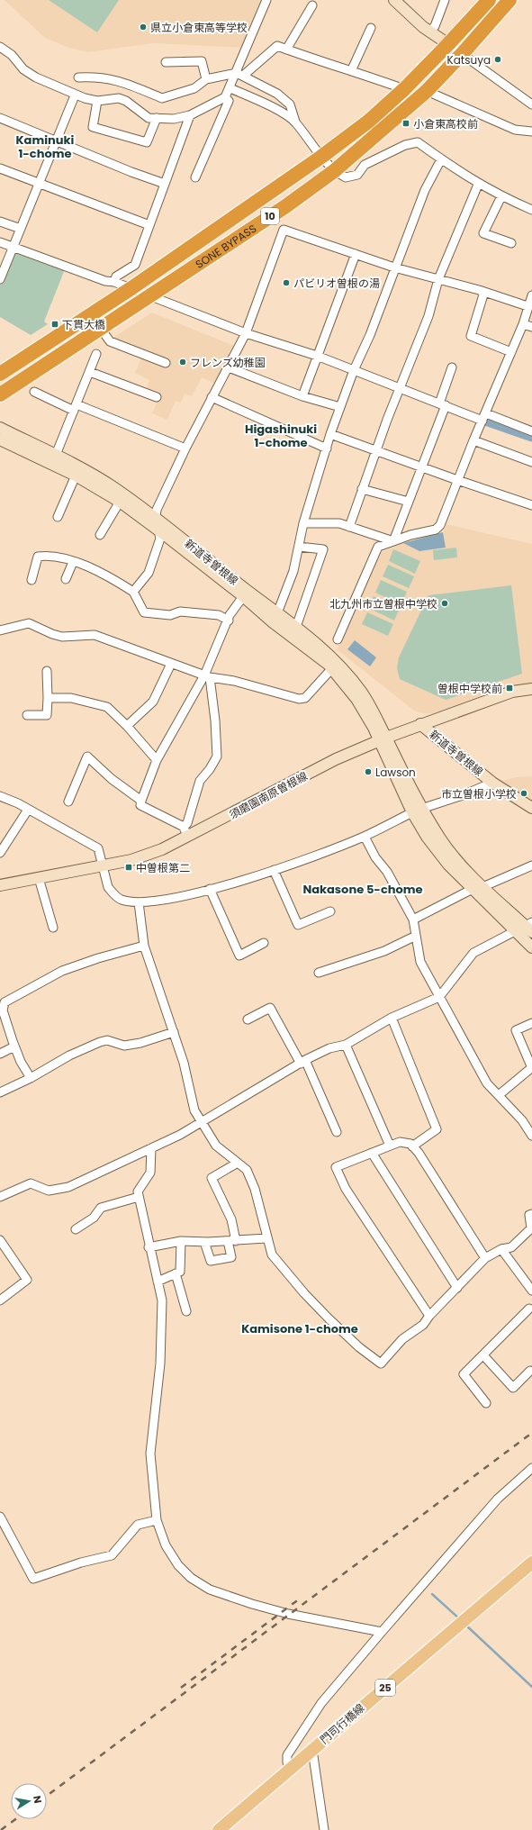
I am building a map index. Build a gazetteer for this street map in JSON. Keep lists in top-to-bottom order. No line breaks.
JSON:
{"streets":{"highway":["10","SONE BYPASS"],"main road":["新道寺曽根線","須磨園南原曽根線","25","門司行橋線"]},"crossings":[["新道寺曽根線","須磨園南原曽根線"]],"districts":["Kaminuki 1-chome","Higashinuki 1-chome","Nakasone 5-chome","Kamisone 1-chome"],"places":{"other":["県立小倉東高等学校","Katsuya","パビリオ曽根の湯","フレンズ幼稚園","北九州市立曽根中学校","Lawson","市立曽根小学校"],"transit":["小倉東高校前","下貫大橋","曽根中学校前","中曽根第二"]},"north":"right"}
